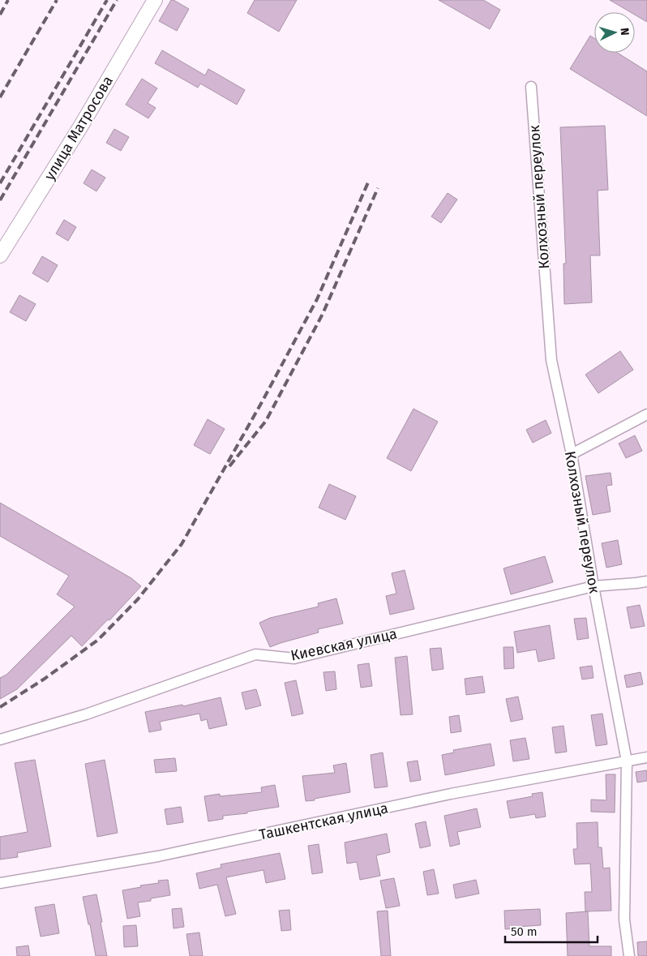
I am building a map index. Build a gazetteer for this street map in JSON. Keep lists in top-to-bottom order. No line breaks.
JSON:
{"streets":{"street":["улица Матросова","Колхозный переулок","Киевская улица","Ташкентская улица"]},"crossings":[["Колхозный переулок","Киевская улица"],["Колхозный переулок","Ташкентская улица"]],"scale_bar":"50 m","north":"right"}
